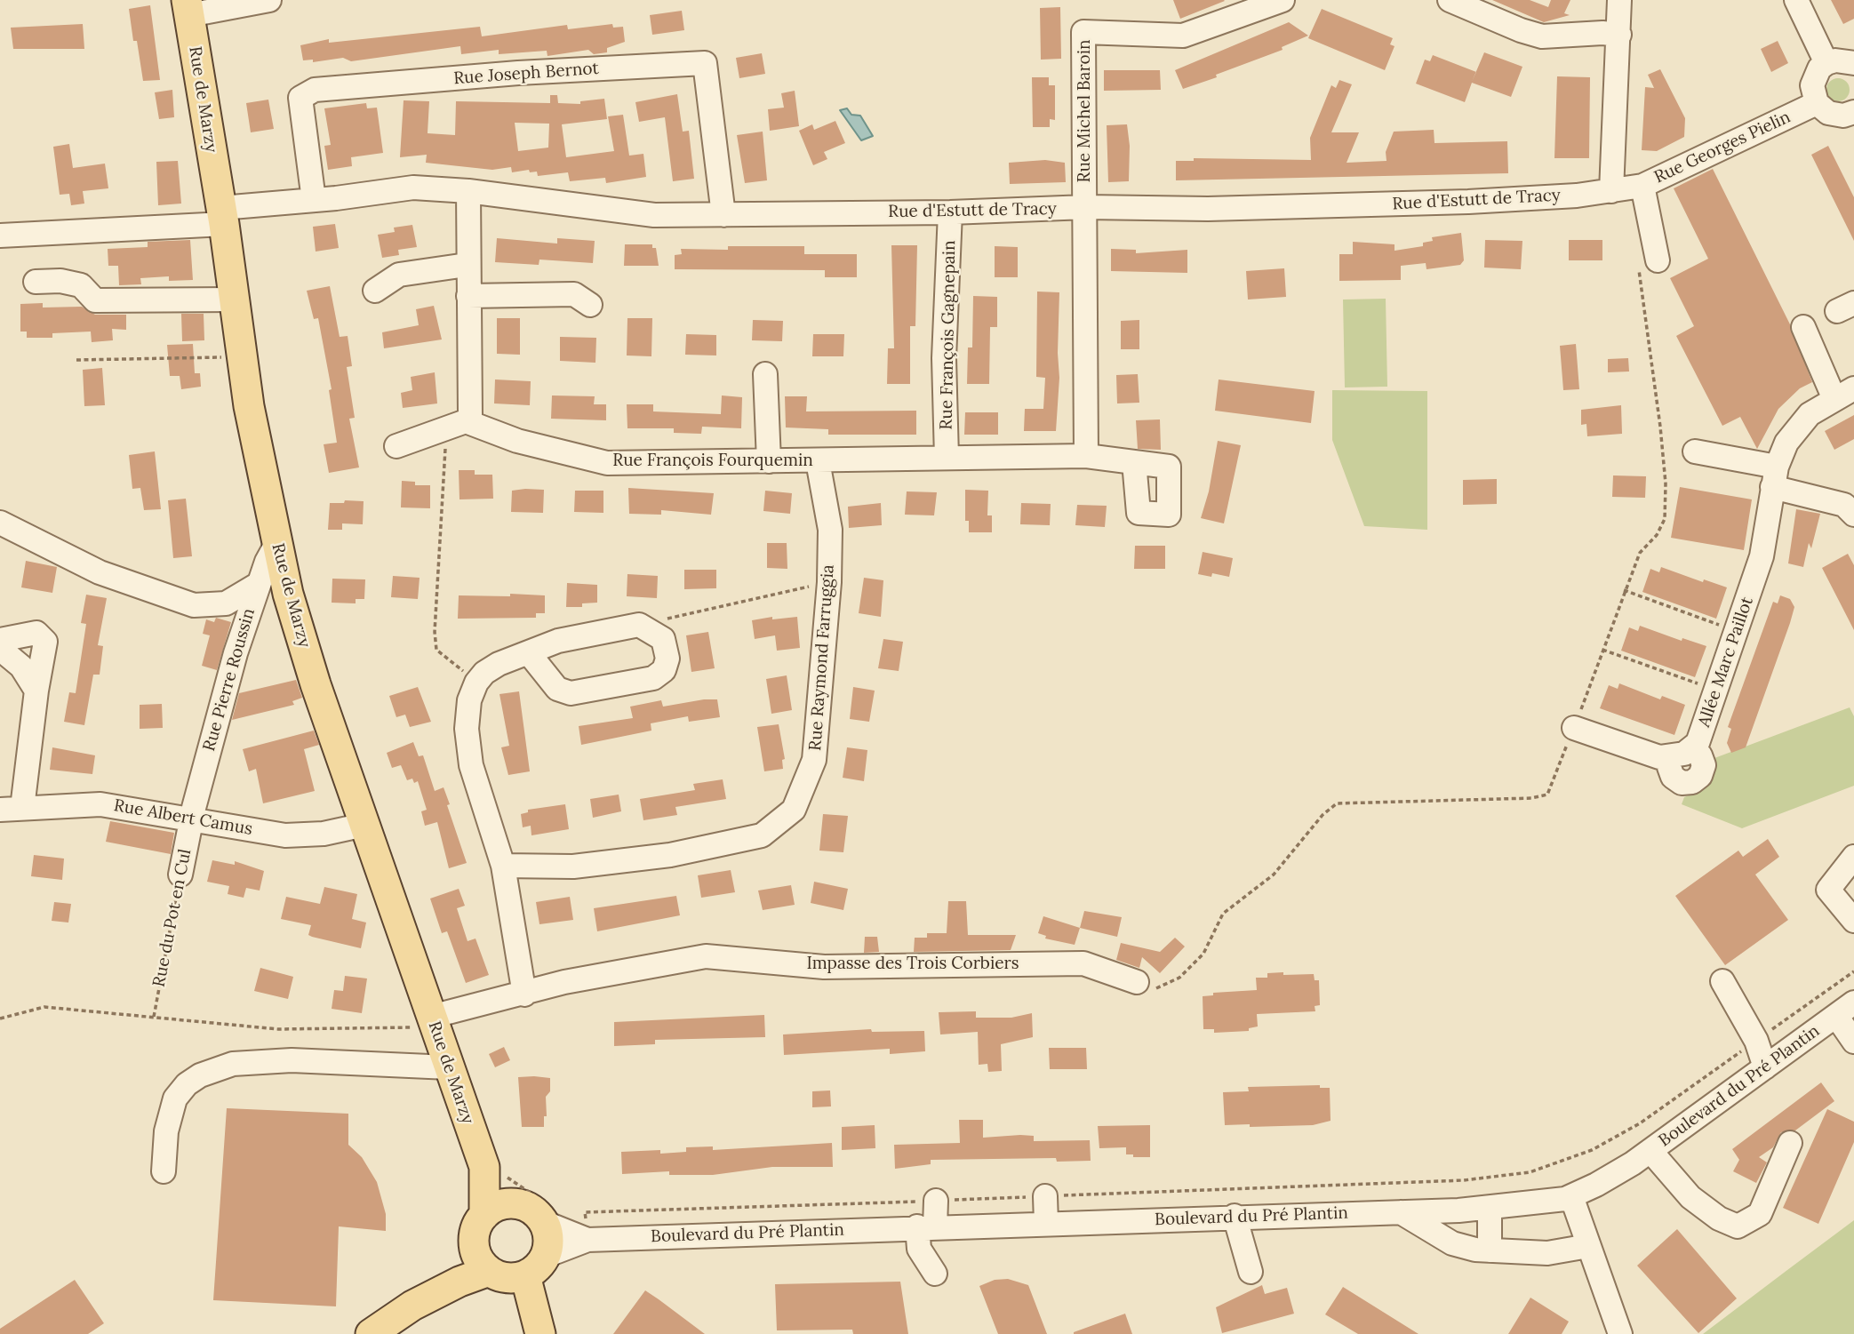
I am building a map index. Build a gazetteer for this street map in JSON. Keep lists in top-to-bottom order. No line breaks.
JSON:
{"streets":{"main road":["Rue de Marzy"],"street":["Rue Joseph Bernot","Rue Michel Baroin","Rue Georges Pielin","Rue d'Estutt de Tracy","Rue François Gagnepain","Rue François Fourquemin","Rue Raymond Farruggia","Allée Marc Paillot","Rue Pierre Roussin","Rue Albert Camus","Rue du Pot en Cul","Impasse des Trois Corbiers","Boulevard du Pré Plantin"]},"crossings":[["Rue Joseph Bernot","Rue d'Estutt de Tracy"],["Rue de Marzy","Rue d'Estutt de Tracy"],["Rue de Marzy","Rue Pierre Roussin"],["Rue de Marzy","Rue Albert Camus"],["Rue de Marzy","Impasse des Trois Corbiers"],["Rue de Marzy","Boulevard du Pré Plantin"],["Rue Michel Baroin","Rue d'Estutt de Tracy"],["Rue Georges Pielin","Rue d'Estutt de Tracy"],["Rue d'Estutt de Tracy","Rue François Gagnepain"],["Rue François Gagnepain","Rue François Fourquemin"],["Rue François Fourquemin","Rue Raymond Farruggia"],["Rue Pierre Roussin","Rue Albert Camus"],["Rue Pierre Roussin","Rue du Pot en Cul"],["Rue Albert Camus","Rue du Pot en Cul"]]}
